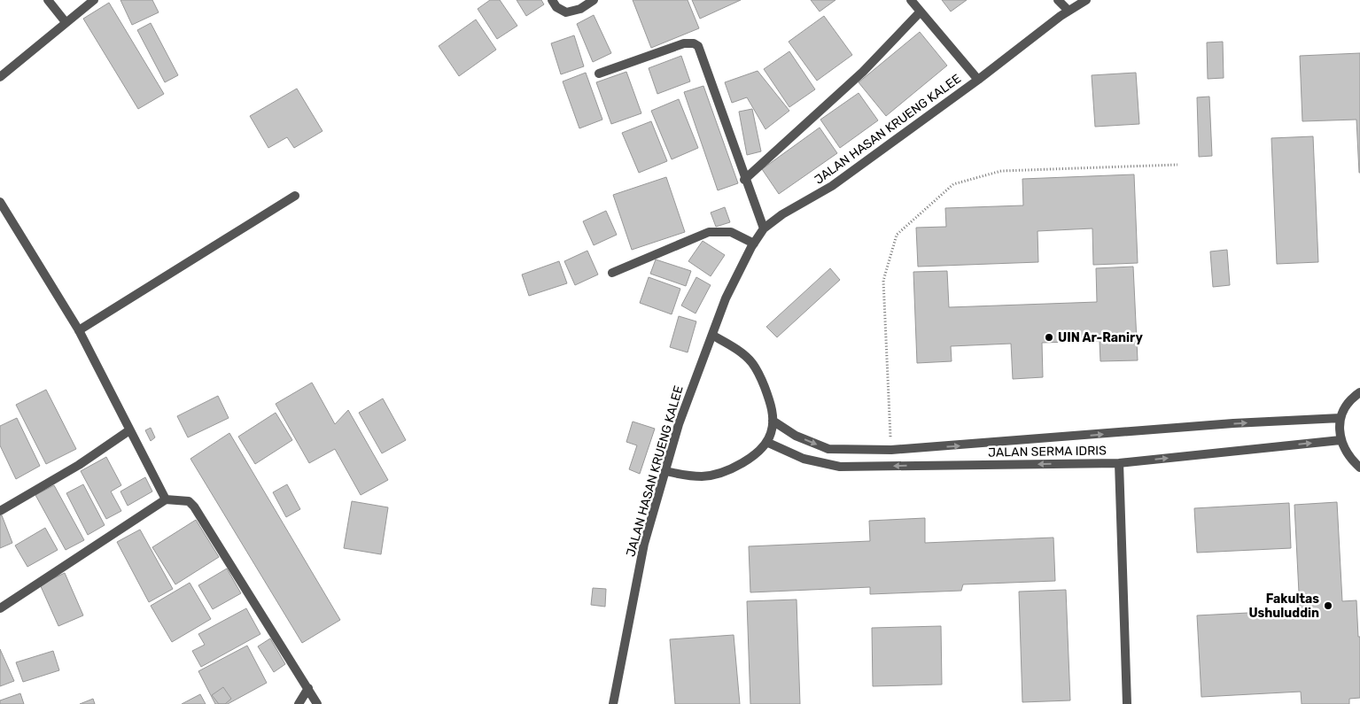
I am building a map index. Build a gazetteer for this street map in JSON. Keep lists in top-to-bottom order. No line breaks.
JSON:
{"streets":{"street":["JALAN HASAN KRUENG KALEE","JALAN SERMA IDRIS"]},"places":["UIN Ar-Raniry","Fakultas Ushuluddin"]}
